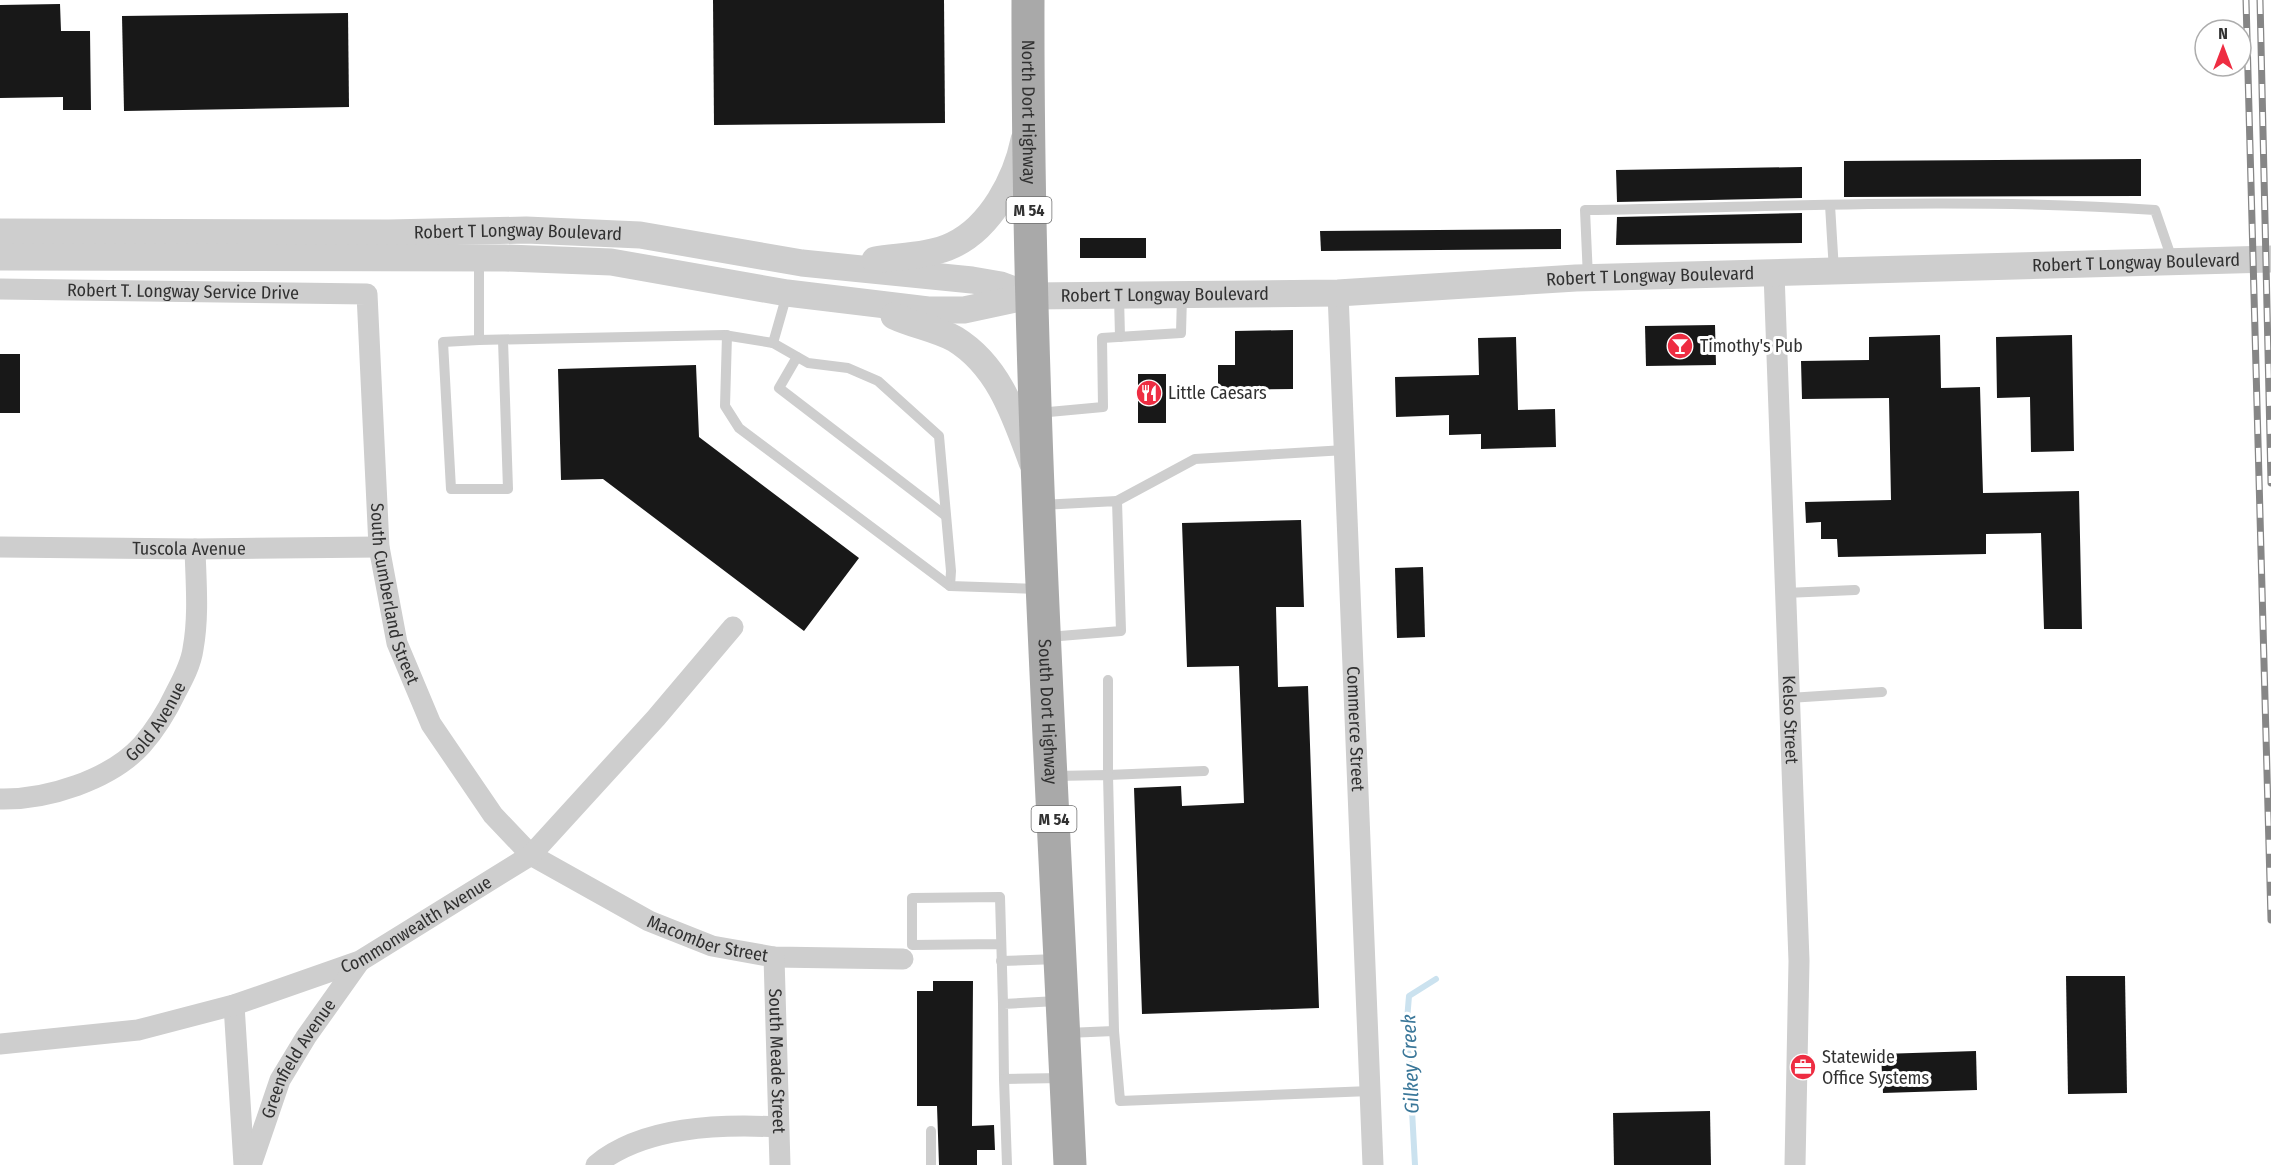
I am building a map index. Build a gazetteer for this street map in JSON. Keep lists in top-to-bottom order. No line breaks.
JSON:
{"streets":{"main road":["North Dort Highway","M 54","South Dort Highway"],"street":["Robert T Longway Boulevard","Robert T. Longway Service Drive","Tuscola Avenue","South Cumberland Street","Gold Avenue","Kelso Street","Commerce Street","Commonwealth Avenue","Macomber Street","Greenfield Avenue","South Meade Street"]},"crossings":[["North Dort Highway","Robert T Longway Boulevard"],["North Dort Highway","South Dort Highway"],["Robert T Longway Boulevard","South Dort Highway"],["Robert T Longway Boulevard","Kelso Street"],["Robert T Longway Boulevard","Commerce Street"],["Robert T. Longway Service Drive","South Cumberland Street"],["Tuscola Avenue","South Cumberland Street"],["Tuscola Avenue","Gold Avenue"],["South Cumberland Street","Commonwealth Avenue"],["South Cumberland Street","Macomber Street"],["Commonwealth Avenue","Macomber Street"],["Commonwealth Avenue","Greenfield Avenue"],["Macomber Street","South Meade Street"]],"water":["Gilkey Creek"],"places":{"bar":["Timothy's Pub"],"restaurant":["Little Caesars"],"office":["Statewide Office Systems"]},"north":"top"}
